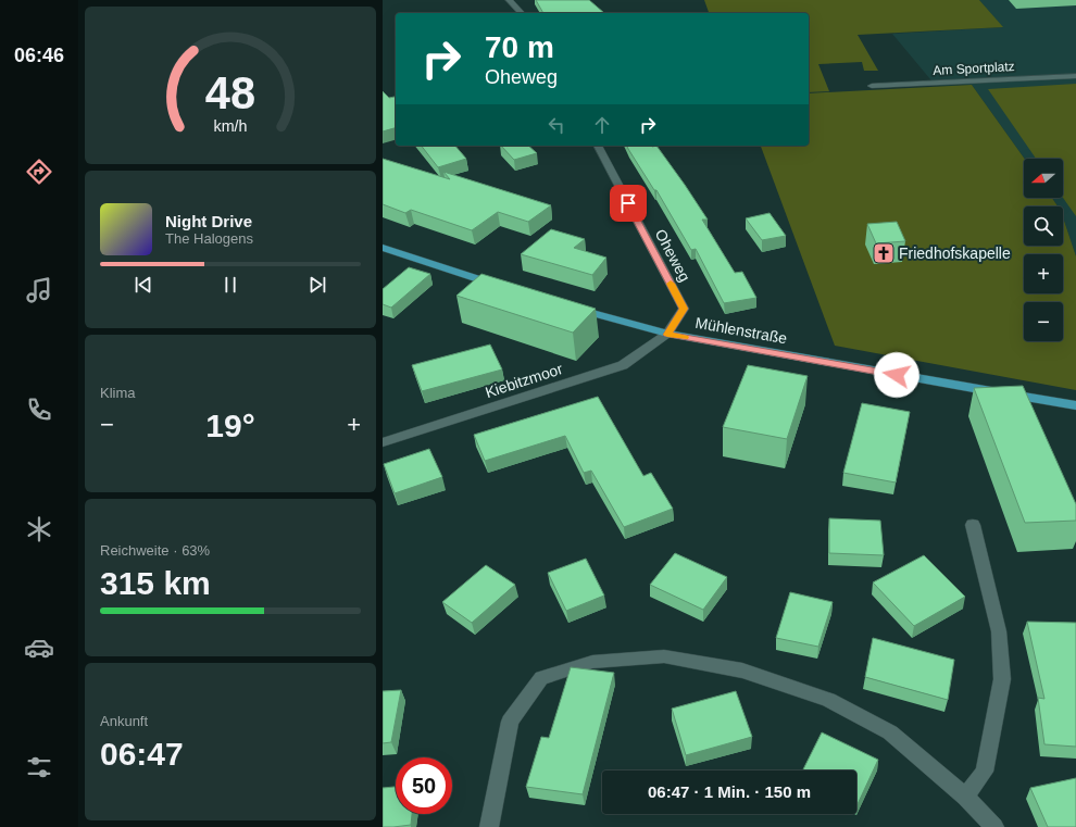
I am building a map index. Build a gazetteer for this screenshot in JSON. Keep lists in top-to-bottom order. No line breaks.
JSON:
{"streets":{"main road":["Mühlenstraße"],"street":["Am Sportplatz","Oheweg","Kiebitzmoor"]},"crossings":[["Oheweg","Mühlenstraße"],["Oheweg","Kiebitzmoor"],["Mühlenstraße","Kiebitzmoor"]],"places":{"church":["Friedhofskapelle"]},"north":"left","page":{"tabs":"06:46","turn":["70 m","Oheweg"],"map_buttons":["+","−"],"song":["Night Drive","The Halogens"],"tile":["Klima",["Reichweite · 63%","315 km"],["Ankunft","06:47"]],"heat":["−","19°","+"],"limit":"50","trip":"06:47 · 1 Min. · 150 m","gauge":["48","km/h"]}}
